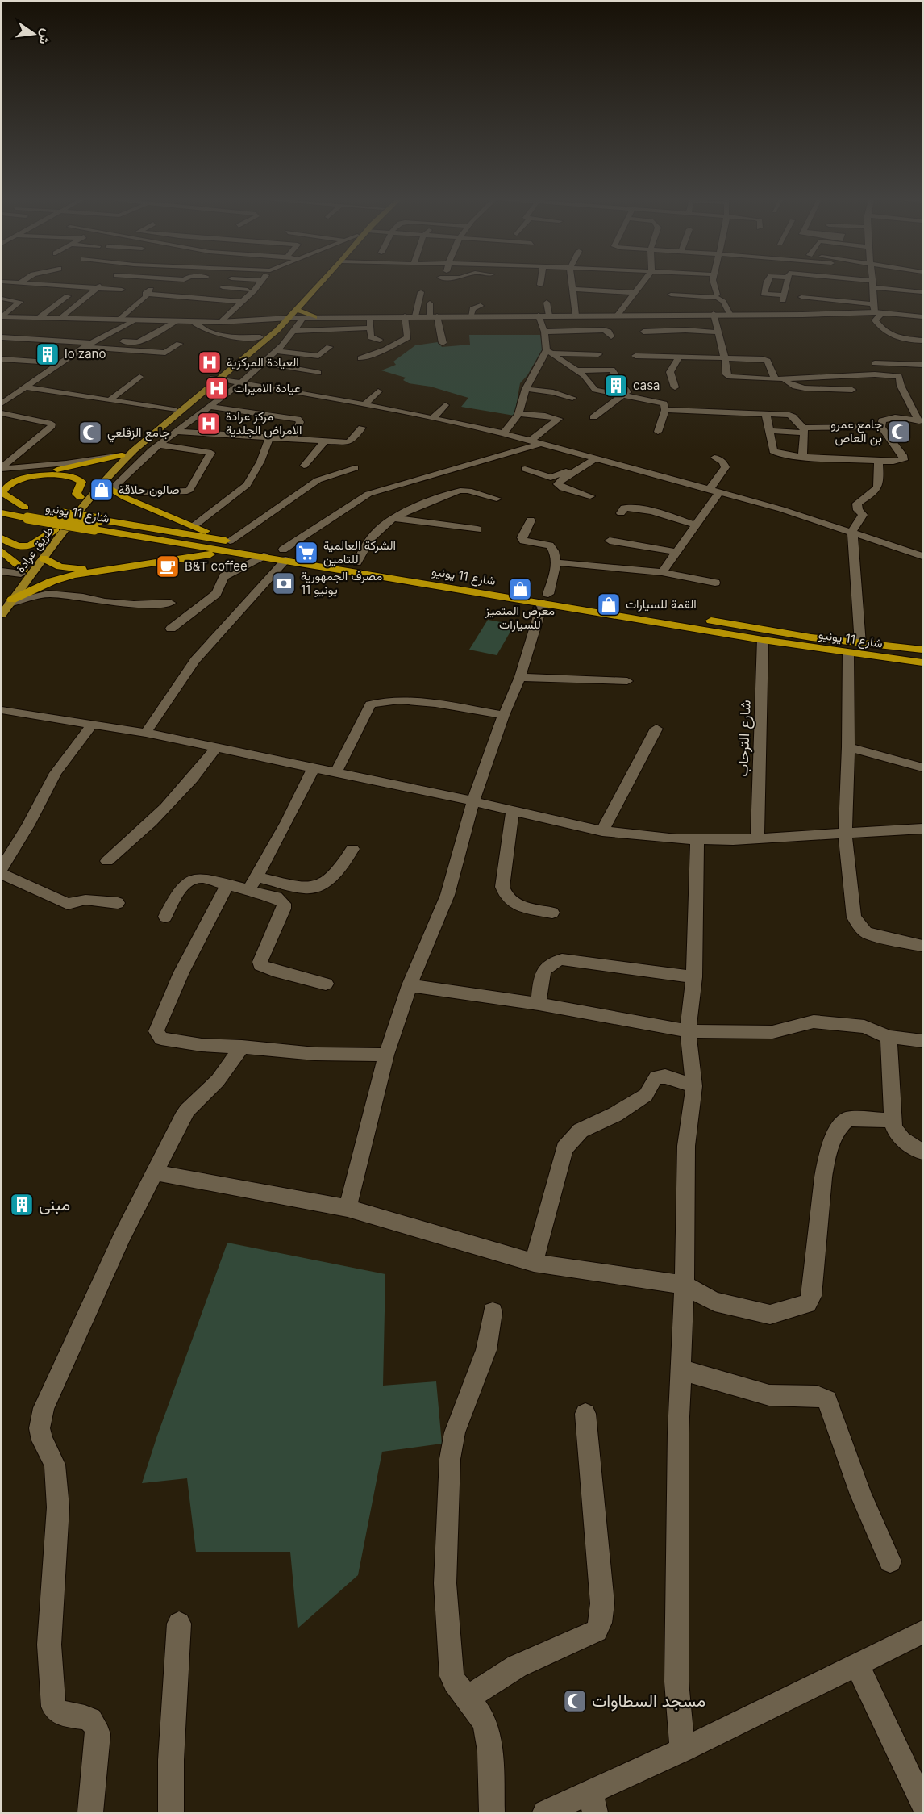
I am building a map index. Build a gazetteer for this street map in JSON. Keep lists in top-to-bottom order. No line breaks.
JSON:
{"streets":{"highway":["شارع 11 يونيو"],"main road":["طريق عرادة"],"street":["شارع الترحاب"]},"crossings":[["شارع 11 يونيو","شارع الترحاب"]],"places":{"building":["lo zano","casa","مبنى"],"hospital":["العيادة المركزية","عيادة الاميرات","مركز عرادة الامراض الجلدية"],"mosque":["جامع عمرو بن العاص","جامع الزقلعي","مسجد السطاوات"],"shop":["صالون حلاقة","معرض المتميز للسيارات","القمة للسيارات"],"supermarket":["الشركة العالمية للتامين"],"cafe":["B&T coffee"],"bank":["مصرف الجمهورية 11 يونيو"]},"north":"right"}
